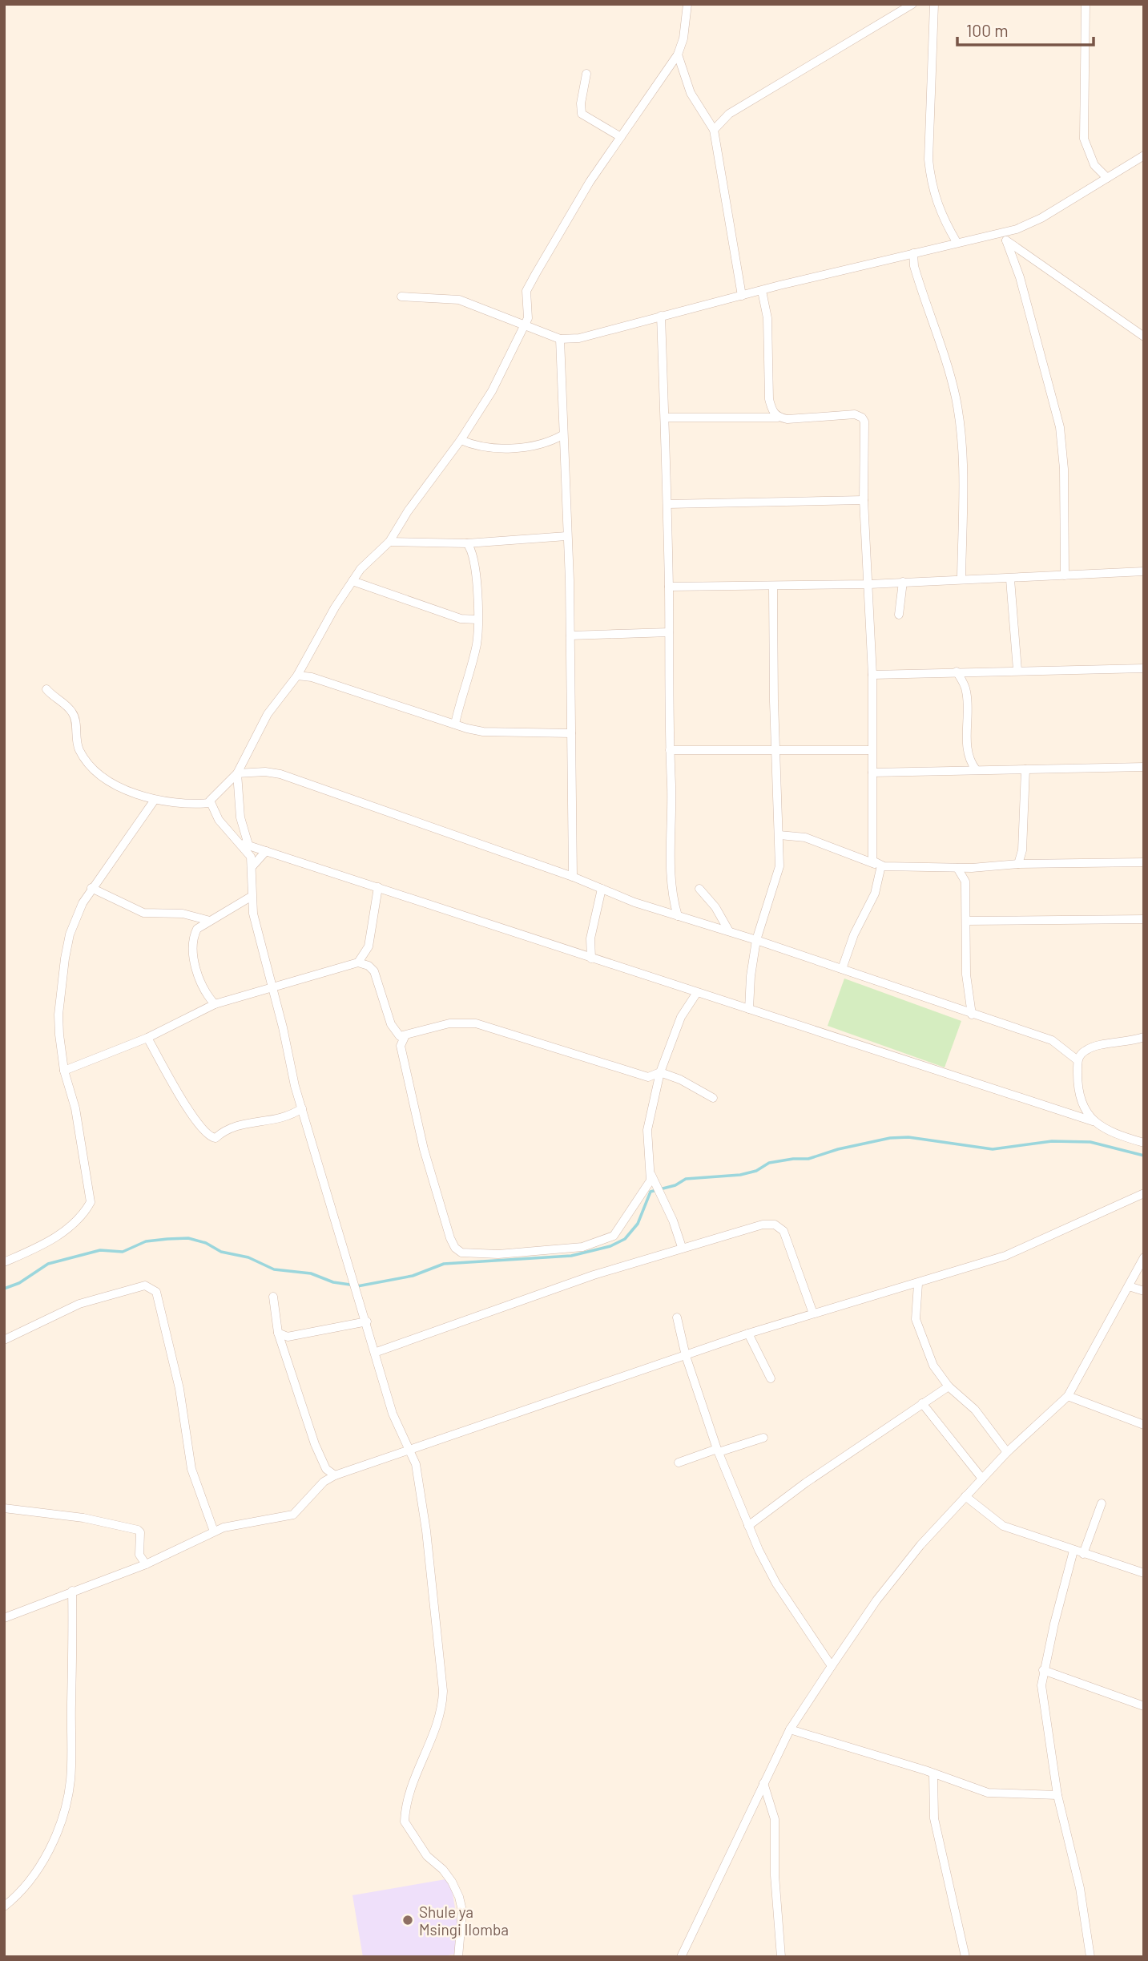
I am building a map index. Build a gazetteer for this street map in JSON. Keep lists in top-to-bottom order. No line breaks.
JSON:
{"places":["Shule ya Msingi Ilomba"],"scale_bar":"100 m"}
